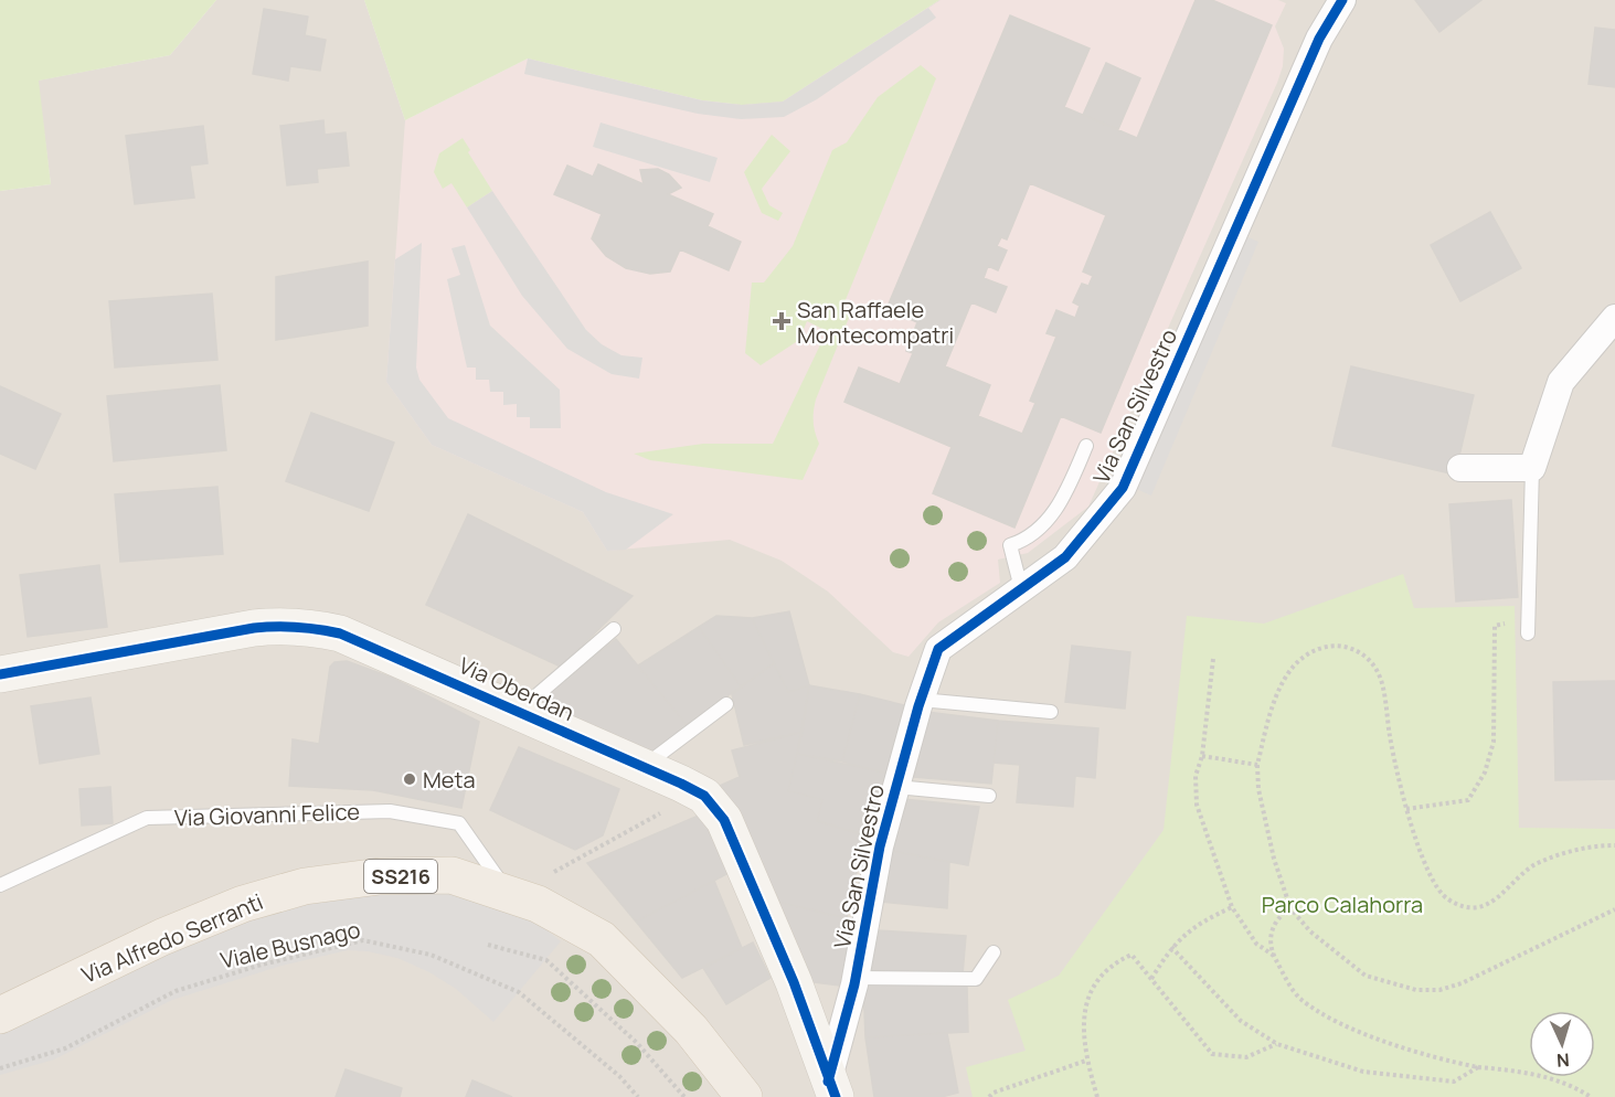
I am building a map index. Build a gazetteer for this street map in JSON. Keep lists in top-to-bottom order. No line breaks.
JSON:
{"streets":{"main road":["SS216","Via Alfredo Serranti"],"street":["Via San Silvestro","Via Oberdan"],"lane":["Via Giovanni Felice"],"path":["Viale Busnago"]},"crossings":[["Via San Silvestro","Via Oberdan"],["Via Giovanni Felice","Via Alfredo Serranti"]],"parks":["Parco Calahorra"],"places":{"health":["San Raffaele Montecompatri"],"other":["Meta"]},"north":"bottom"}
